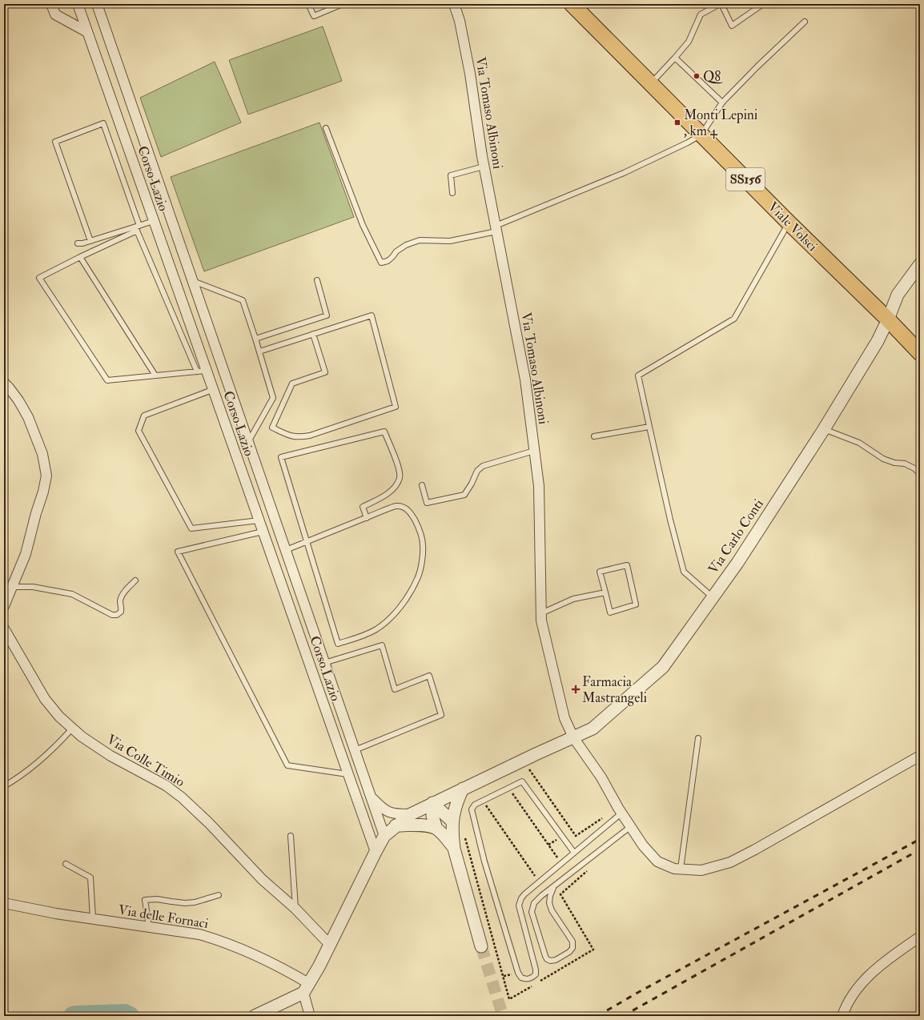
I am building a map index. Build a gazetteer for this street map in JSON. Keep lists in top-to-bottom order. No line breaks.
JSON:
{"streets":{"main road":["SS156","Viale Volsci"],"street":["Via Tomaso Albinoni","Corso Lazio","Via Carlo Conti","Via Colle Timio","Via delle Fornaci"]},"crossings":[["Via Tomaso Albinoni","Via Carlo Conti"],["Corso Lazio","Via Carlo Conti"],["Viale Volsci","Via Carlo Conti"]],"places":{"other":["Q8"],"transit":["Monti Lepini , km 4"],"health":["Farmacia Mastrangeli"]}}
